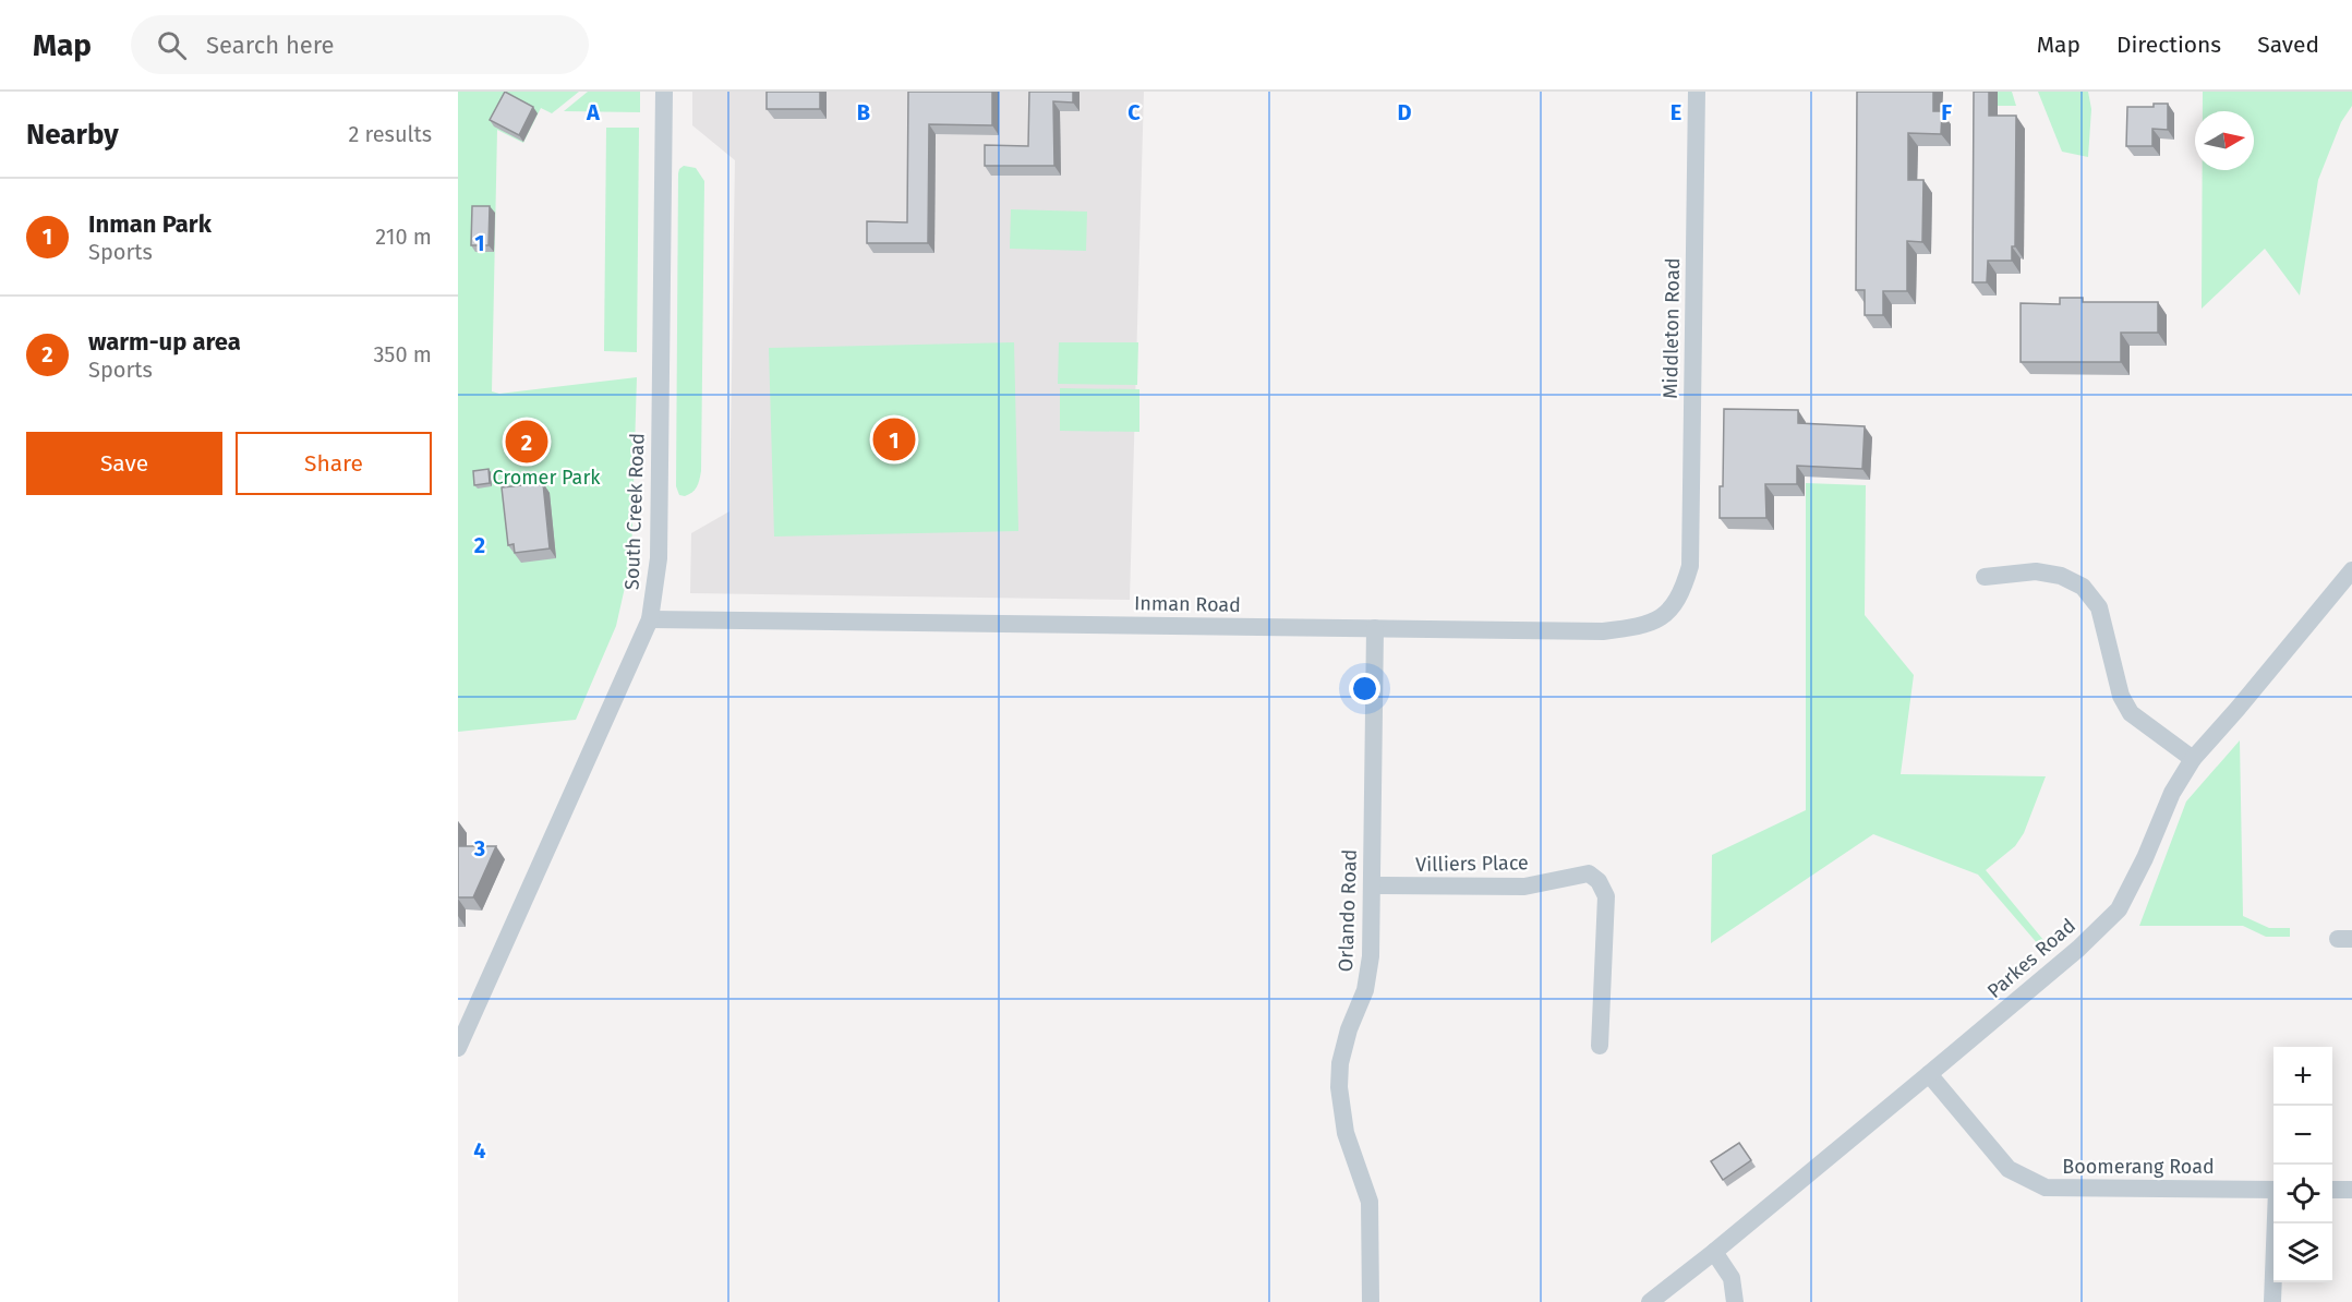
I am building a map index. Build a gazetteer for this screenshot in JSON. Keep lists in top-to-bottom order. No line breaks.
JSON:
{"streets":{"street":["Middleton Road","South Creek Road","Inman Road","Villiers Place","Orlando Road","Parkes Road","Boomerang Road"]},"crossings":[["Middleton Road","Inman Road"],["South Creek Road","Inman Road"],["Inman Road","Orlando Road"],["Villiers Place","Orlando Road"],["Parkes Road","Boomerang Road"]],"parks":["Cromer Park"],"north":"right","page":{"header":"Map","search":"Search here","nav":["Map","Directions","Saved"],"heading":["Nearby","2 results"],"list":[{"mark":"1","name":"Inman Park","note":"Sports","value":"210 m"},{"mark":"2","name":"warm-up area","note":"Sports","value":"350 m"}],"buttons":["Save","Share"],"pins":["1","2"],"map_buttons":["+","−"]},"grid":{"columns":["A","B","C","D","E","F"],"rows":["1","2","3","4"]}}
